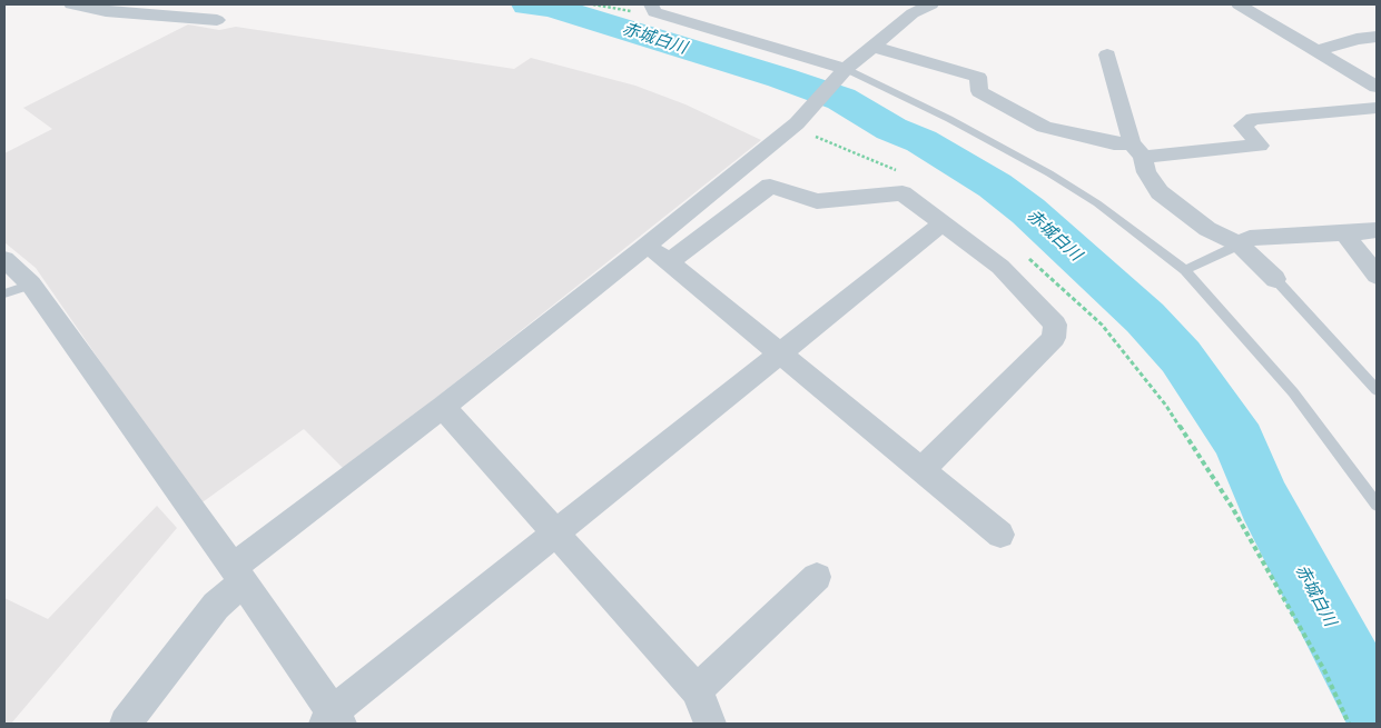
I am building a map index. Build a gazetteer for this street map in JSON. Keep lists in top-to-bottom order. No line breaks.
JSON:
{"water":["赤城白川"]}
